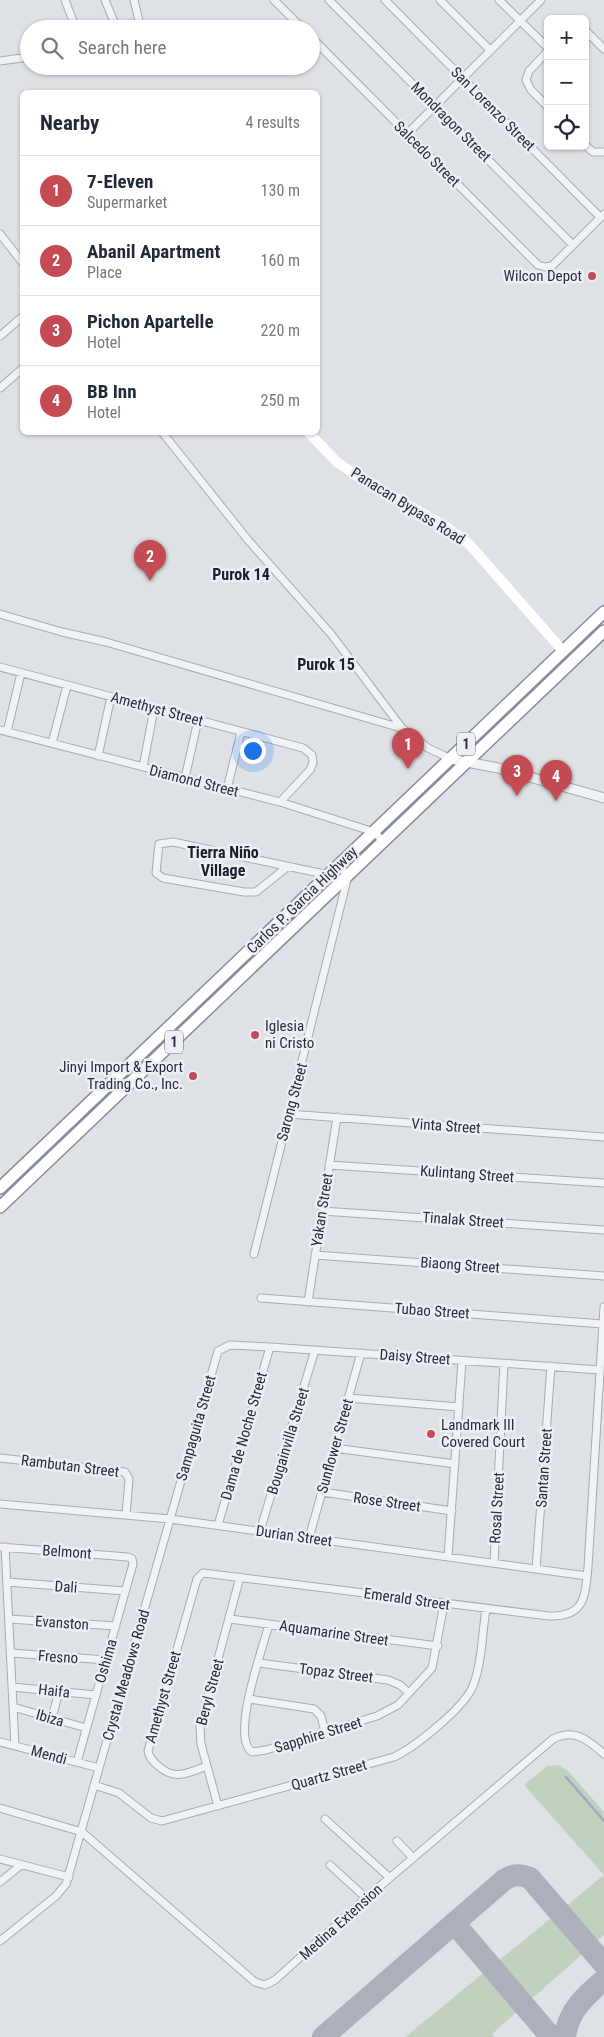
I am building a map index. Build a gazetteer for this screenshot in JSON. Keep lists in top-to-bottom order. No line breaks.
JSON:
{"streets":{"highway":["1","Carlos P. Garcia Highway"],"main road":["Panacan Bypass Road"],"street":["San Lorenzo Street","Mondragon Street","Salcedo Street","Amethyst Street","Diamond Street","Sarong Street","Vinta Street","Kulintang Street","Yakan Street","Tinalak Street","Biaong Street","Tubao Street","Daisy Street","Sampaguita Street","Dama de Noche Street","Bougainvilla Street","Sunflower Street","Rambutan Street","Santan Street","Rose Street","Rosal Street","Durian Street","Belmont","Dali","Emerald Street","Evanston","Aquamarine Street","Fresno","Oshima","Topaz Street","Crystal Meadows Road","Haifa","Beryl Street","Ibiza","Sapphire Street","Mendi","Quartz Street","Medina Extension"]},"crossings":[["Mondragon Street","Salcedo Street"],["Panacan Bypass Road","Carlos P. Garcia Highway"],["Amethyst Street","Diamond Street"],["Amethyst Street","Emerald Street"],["Amethyst Street","Beryl Street"],["Diamond Street","Carlos P. Garcia Highway"],["Carlos P. Garcia Highway","Sarong Street"],["Sarong Street","Vinta Street"],["Vinta Street","Yakan Street"],["Kulintang Street","Yakan Street"],["Yakan Street","Tinalak Street"],["Yakan Street","Biaong Street"],["Yakan Street","Tubao Street"],["Tubao Street","Emerald Street"],["Daisy Street","Sampaguita Street"],["Daisy Street","Dama de Noche Street"],["Daisy Street","Bougainvilla Street"],["Daisy Street","Sunflower Street"],["Daisy Street","Santan Street"],["Daisy Street","Rosal Street"],["Daisy Street","Emerald Street"],["Sampaguita Street","Durian Street"],["Sampaguita Street","Crystal Meadows Road"],["Dama de Noche Street","Durian Street"],["Bougainvilla Street","Durian Street"],["Sunflower Street","Rose Street"],["Sunflower Street","Durian Street"],["Rambutan Street","Durian Street"],["Santan Street","Durian Street"],["Rosal Street","Durian Street"],["Durian Street","Emerald Street"],["Durian Street","Crystal Meadows Road"],["Belmont","Oshima"],["Dali","Oshima"],["Emerald Street","Beryl Street"],["Emerald Street","Sapphire Street"],["Emerald Street","Quartz Street"],["Evanston","Oshima"],["Aquamarine Street","Beryl Street"],["Aquamarine Street","Sapphire Street"],["Fresno","Oshima"],["Oshima","Haifa"],["Oshima","Ibiza"],["Oshima","Mendi"],["Topaz Street","Sapphire Street"],["Crystal Meadows Road","Mendi"],["Crystal Meadows Road","Quartz Street"],["Crystal Meadows Road","Medina Extension"],["Beryl Street","Quartz Street"]],"districts":["Purok 14","Purok 15","Tierra Niño Village"],"places":["Wilcon Depot","Iglesia ni Cristo","Jinyi Import & Export Trading Co., Inc.","Landmark III Covered Court"],"page":{"map_buttons":["+","−"],"search":"Search here","heading":["Nearby","4 results"],"list":[{"mark":"1","name":"7-Eleven","note":"Supermarket","value":"130 m"},{"mark":"2","name":"Abanil Apartment","note":"Place","value":"160 m"},{"mark":"3","name":"Pichon Apartelle","note":"Hotel","value":"220 m"},{"mark":"4","name":"BB Inn","note":"Hotel","value":"250 m"}],"pins":["2","1","3","4"]}}
